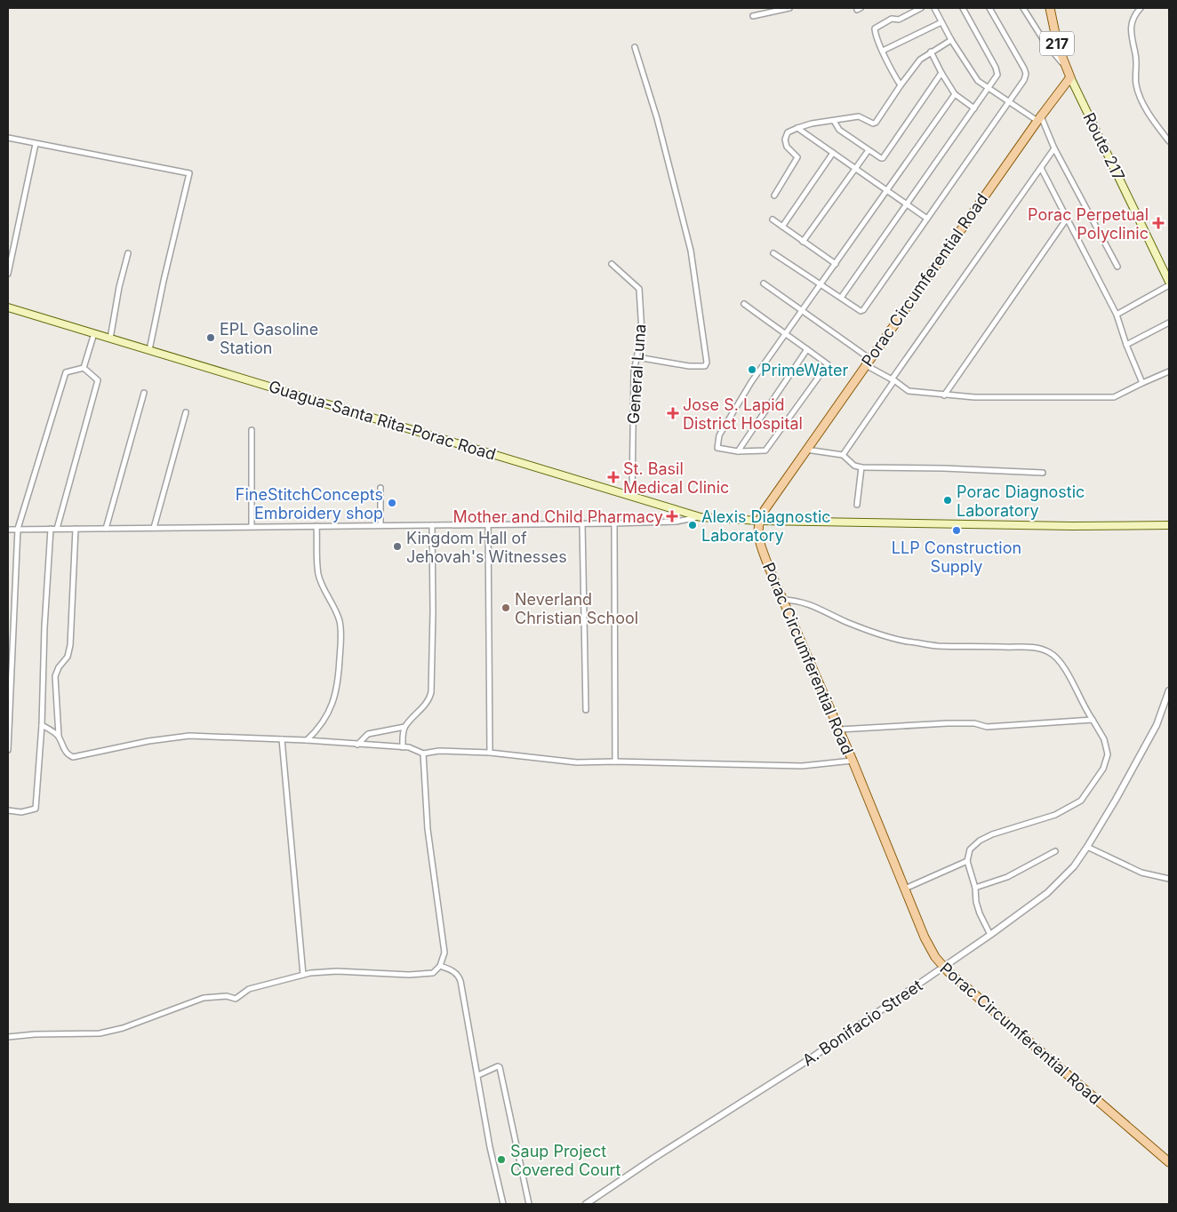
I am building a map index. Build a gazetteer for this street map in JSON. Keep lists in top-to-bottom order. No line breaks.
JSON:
{"streets":{"main road":["217","Route 217","Porac Circumferential Road","Guagua-Santa Rita-Porac Road"],"street":["General Luna","A. Bonifacio Street"]},"crossings":[["Route 217","Porac Circumferential Road"],["Porac Circumferential Road","Guagua-Santa Rita-Porac Road"],["Porac Circumferential Road","A. Bonifacio Street"],["General Luna","Guagua-Santa Rita-Porac Road"]],"places":{"health":["Porac Perpetual Polyclinic","Jose S. Lapid District Hospital","St. Basil Medical Clinic","Mother and Child Pharmacy"],"other":["EPL Gasoline Station","PrimeWater","Porac Diagnostic Laboratory","FineStitchConcepts Embroidery shop","Alexis Diagnostic Laboratory","LLP Construction Supply","Kingdom Hall of Jehovah's Witnesses","Neverland Christian School","Saup Project Covered Court"]}}
